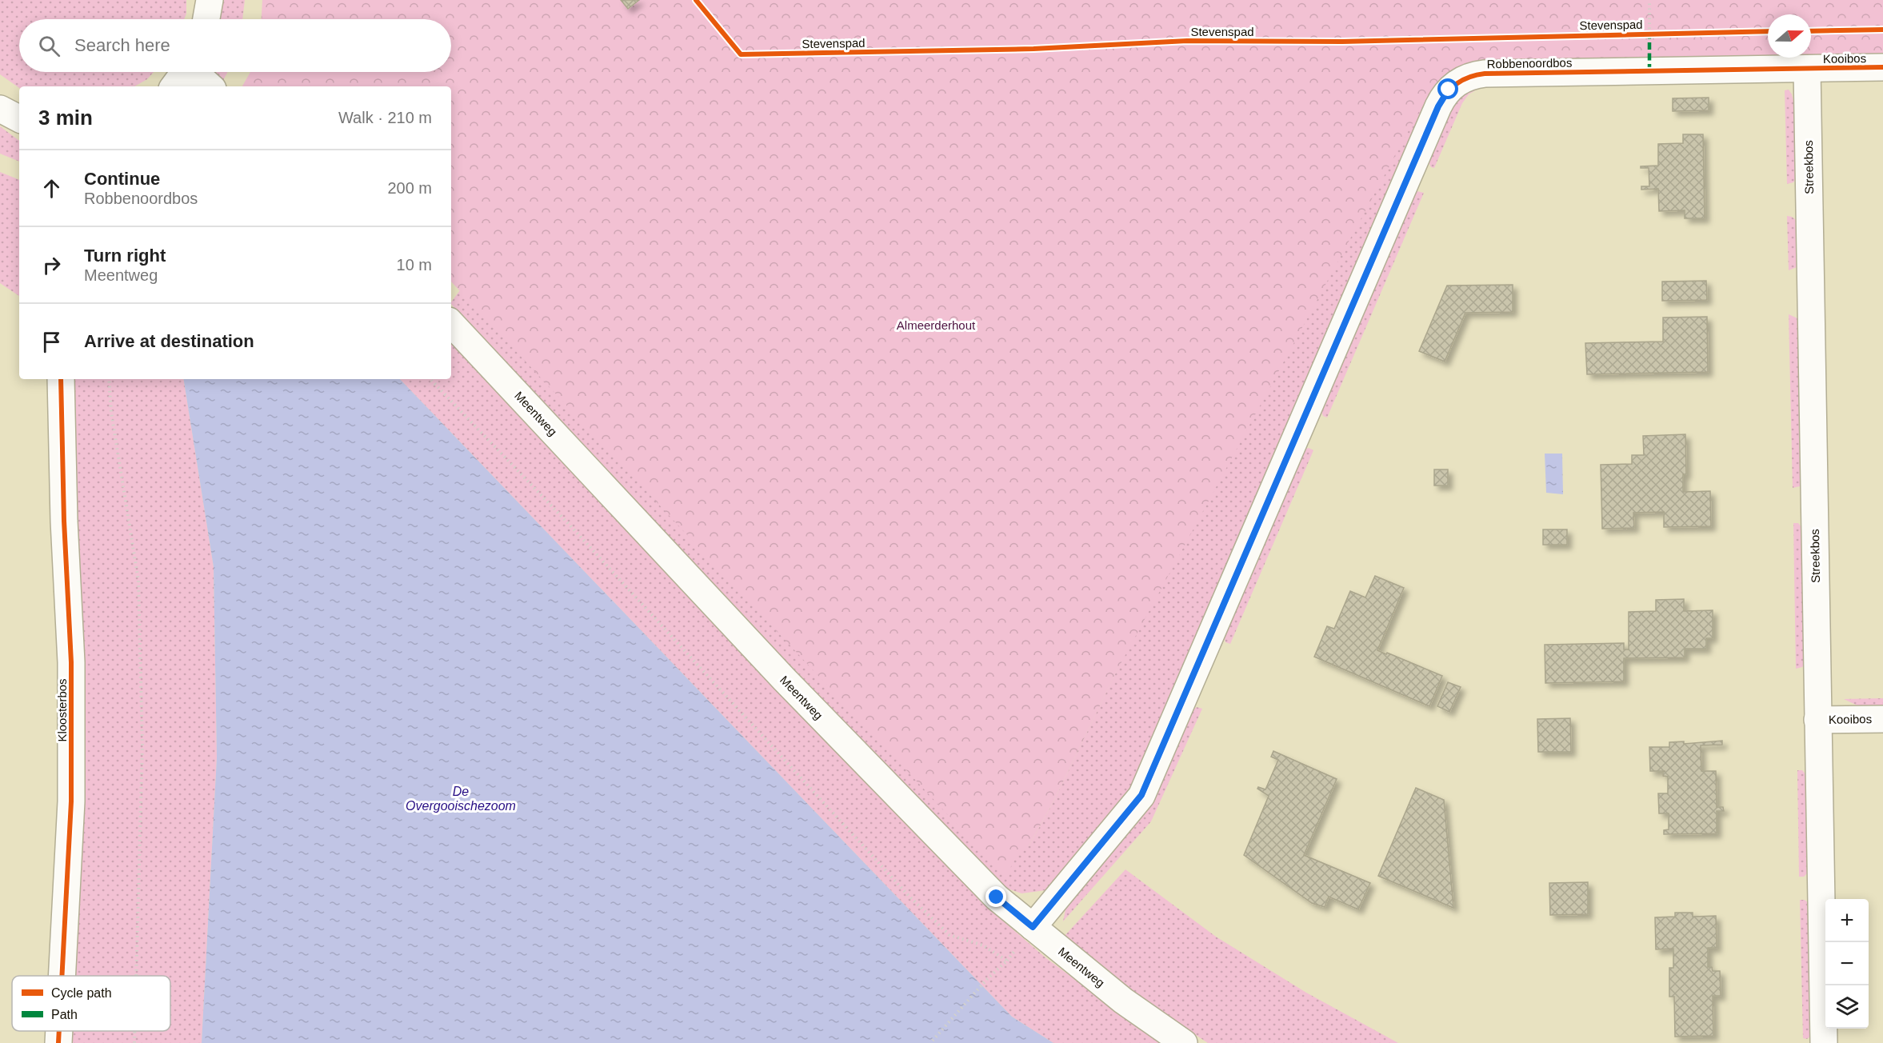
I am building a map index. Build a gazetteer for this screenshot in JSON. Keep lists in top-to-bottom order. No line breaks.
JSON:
{"streets":{"street":["Kooibos","Robbenoordbos","Streekbos","Meentweg","Kloosterbos"],"cycle path":["Stevenspad"]},"crossings":[["Kooibos","Robbenoordbos"],["Kooibos","Streekbos"],["Robbenoordbos","Streekbos"],["Robbenoordbos","Meentweg"]],"water":["De Overgooischezoom"],"parks":["Almeerderhout"],"legend":["Cycle path","Path"],"north":"right","page":{"search":"Search here","heading":["3 min","Walk · 210 m"],"list":[["Continue","Robbenoordbos","200 m"],["Turn right","Meentweg","10 m"],"Arrive at destination"],"map_buttons":["+","−"]}}
